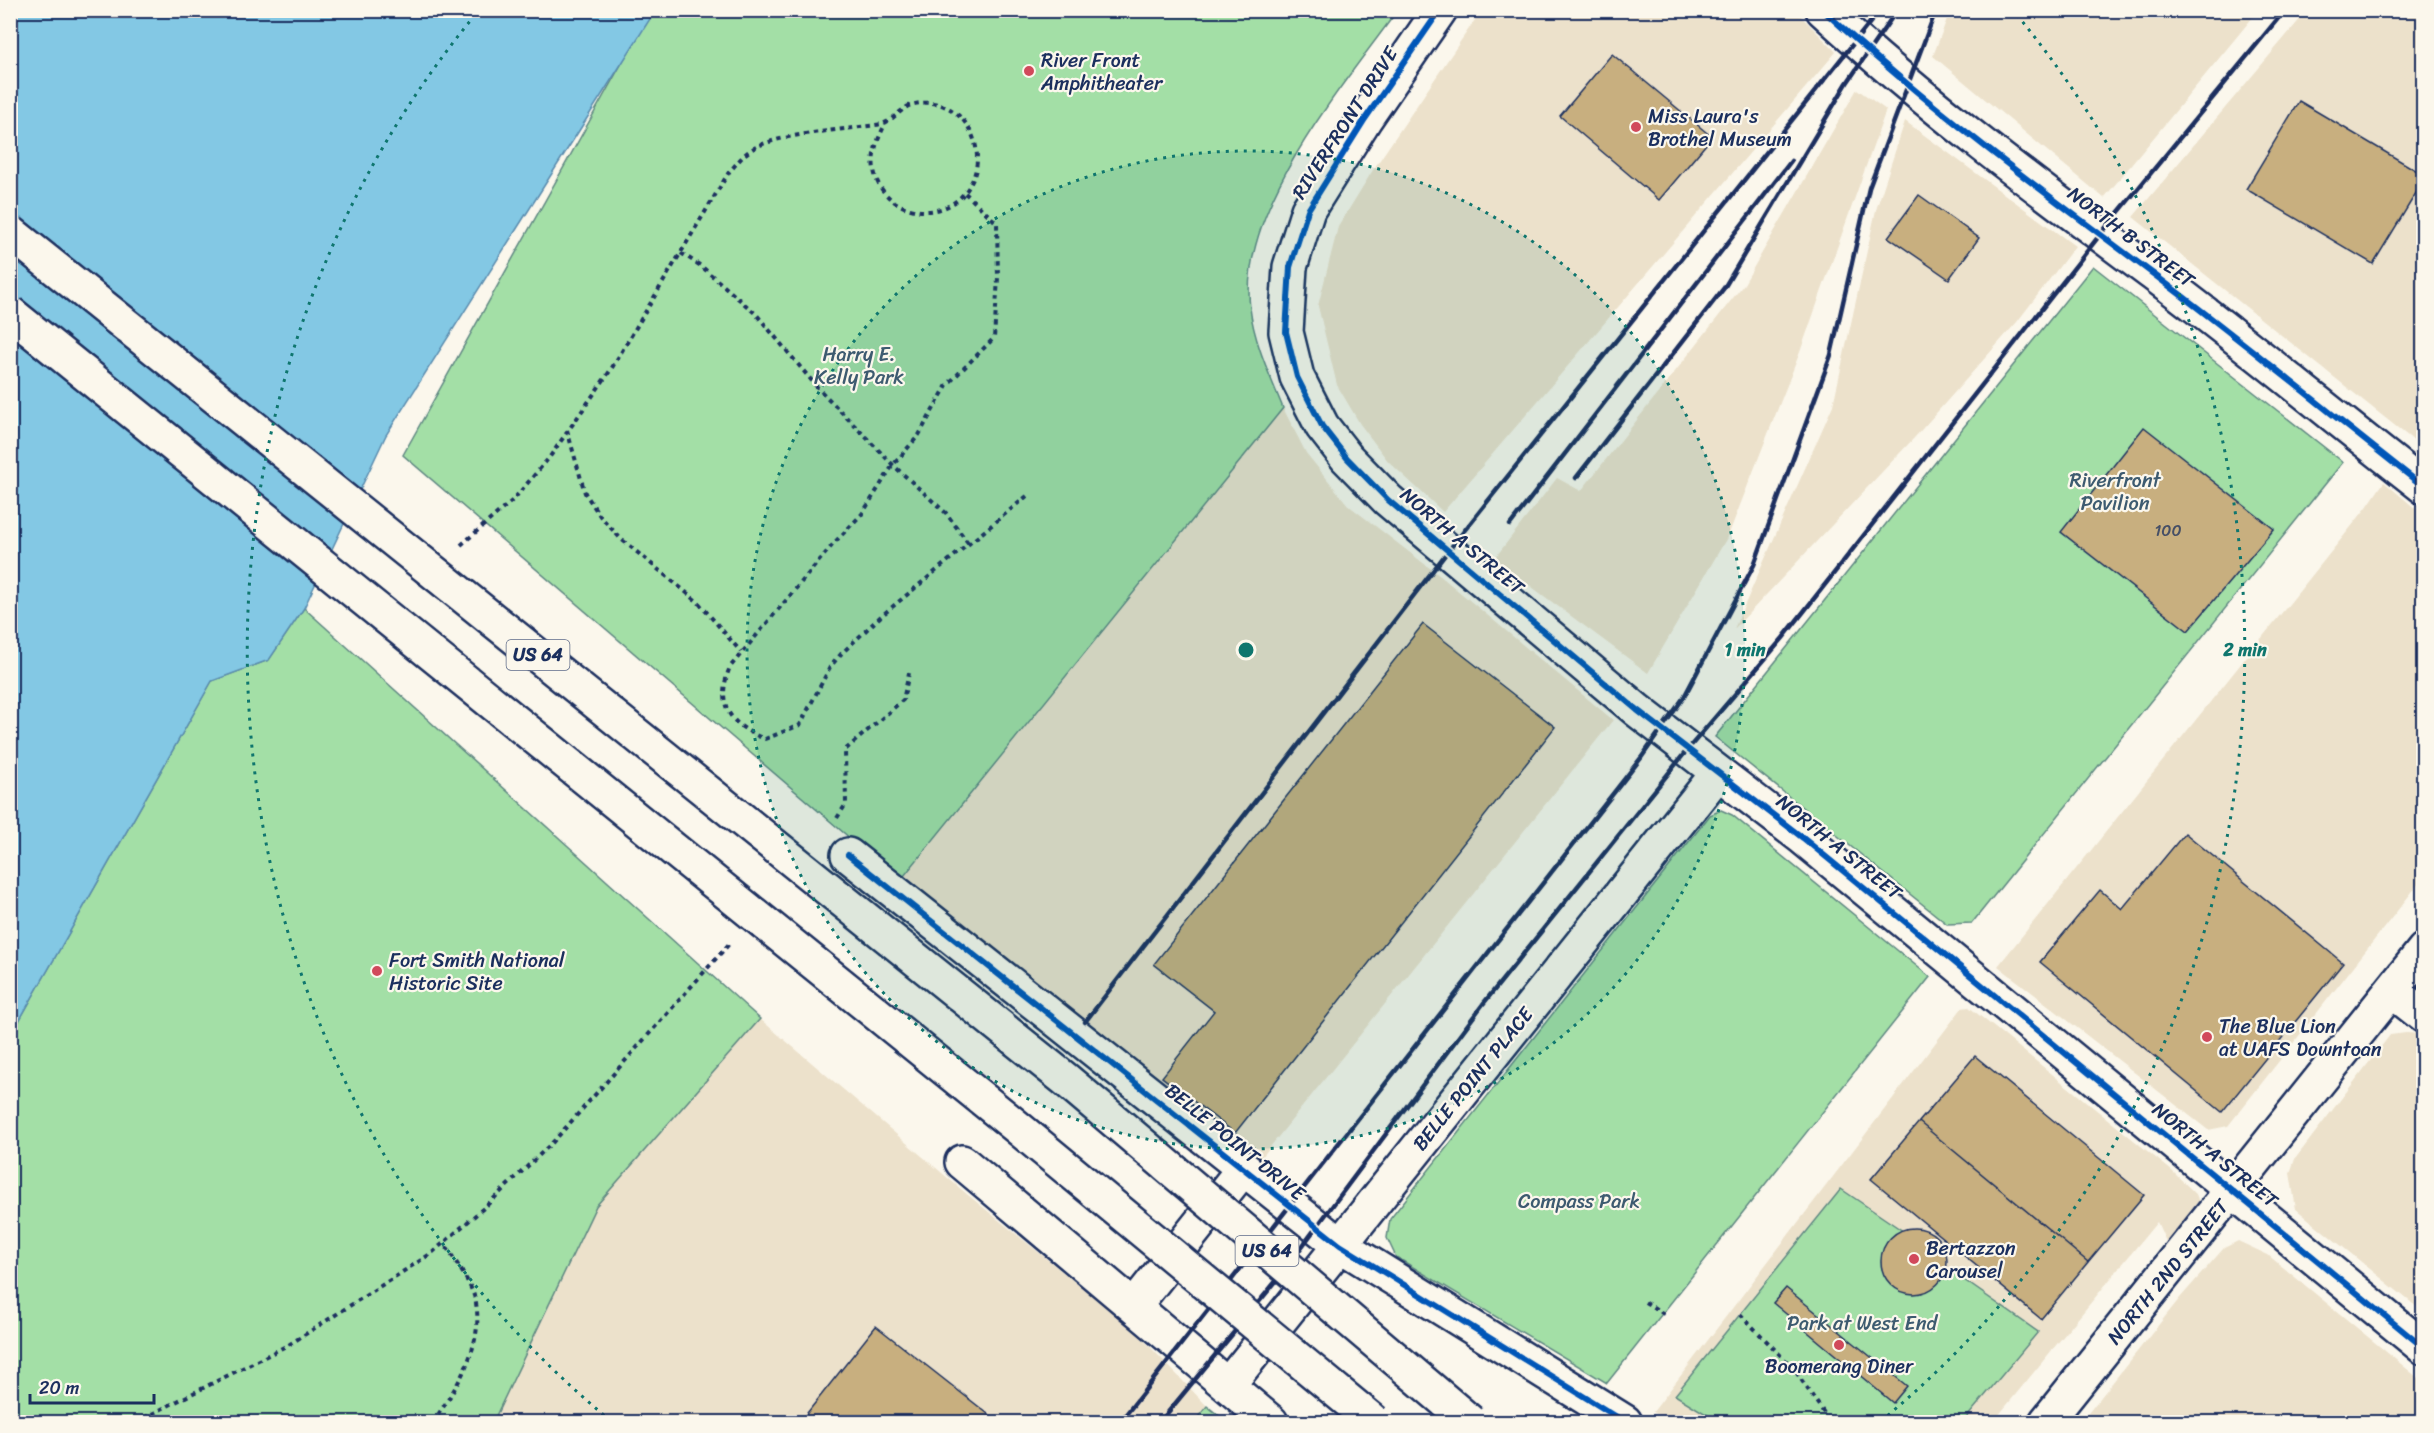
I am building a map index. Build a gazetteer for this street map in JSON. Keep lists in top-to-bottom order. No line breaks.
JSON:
{"streets":{"main road":["RIVERFRONT DRIVE","NORTH B STREET","NORTH A STREET","US 64","BELLE POINT PLACE","BELLE POINT DRIVE","NORTH 2ND STREET"]},"crossings":[["RIVERFRONT DRIVE","NORTH A STREET"],["NORTH A STREET","BELLE POINT PLACE"],["NORTH A STREET","NORTH 2ND STREET"],["BELLE POINT PLACE","BELLE POINT DRIVE"]],"parks":["Harry E. Kelly Park","Riverfront Pavilion","Compass Park","Park at West End"],"places":["River Front Amphitheater","Miss Laura's Brothel Museum","Fort Smith National Historic Site","The Blue Lion at UAFS Downtoan","Bertazzon Carousel","Boomerang Diner"],"house_numbers":["100"],"scale_bar":"20 m","rings":["1 min","2 min"]}
